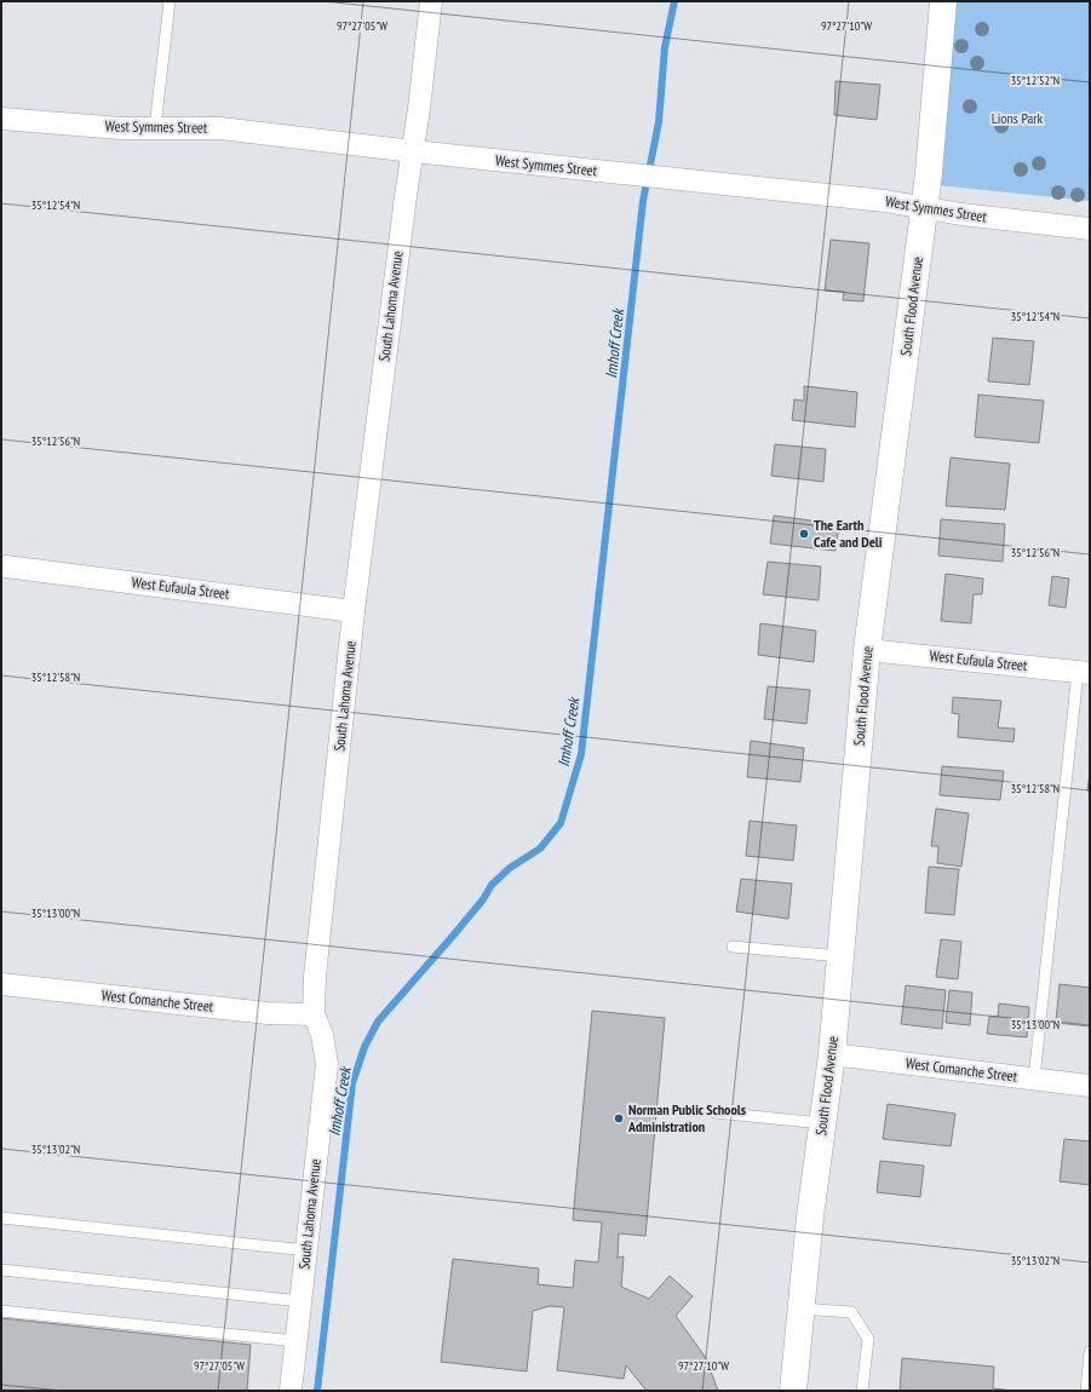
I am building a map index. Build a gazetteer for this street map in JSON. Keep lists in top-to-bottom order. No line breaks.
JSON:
{"streets":{"street":["West Symmes Street","South Lahoma Avenue","South Flood Avenue","West Eufaula Street","West Comanche Street"]},"crossings":[["West Symmes Street","South Lahoma Avenue"],["West Symmes Street","South Flood Avenue"],["South Lahoma Avenue","West Eufaula Street"],["South Lahoma Avenue","West Comanche Street"],["South Flood Avenue","West Eufaula Street"],["South Flood Avenue","West Comanche Street"]],"water":["Imhoff Creek"],"parks":["Lions Park"],"places":["The Earth Cafe and Deli","Norman Public Schools Administration"],"coordinates":["97°27'05\"W","97°27'10\"W","35°12'52\"N","35°12'54\"N","35°12'56\"N","35°12'58\"N","35°13'00\"N","35°13'02\"N"]}
